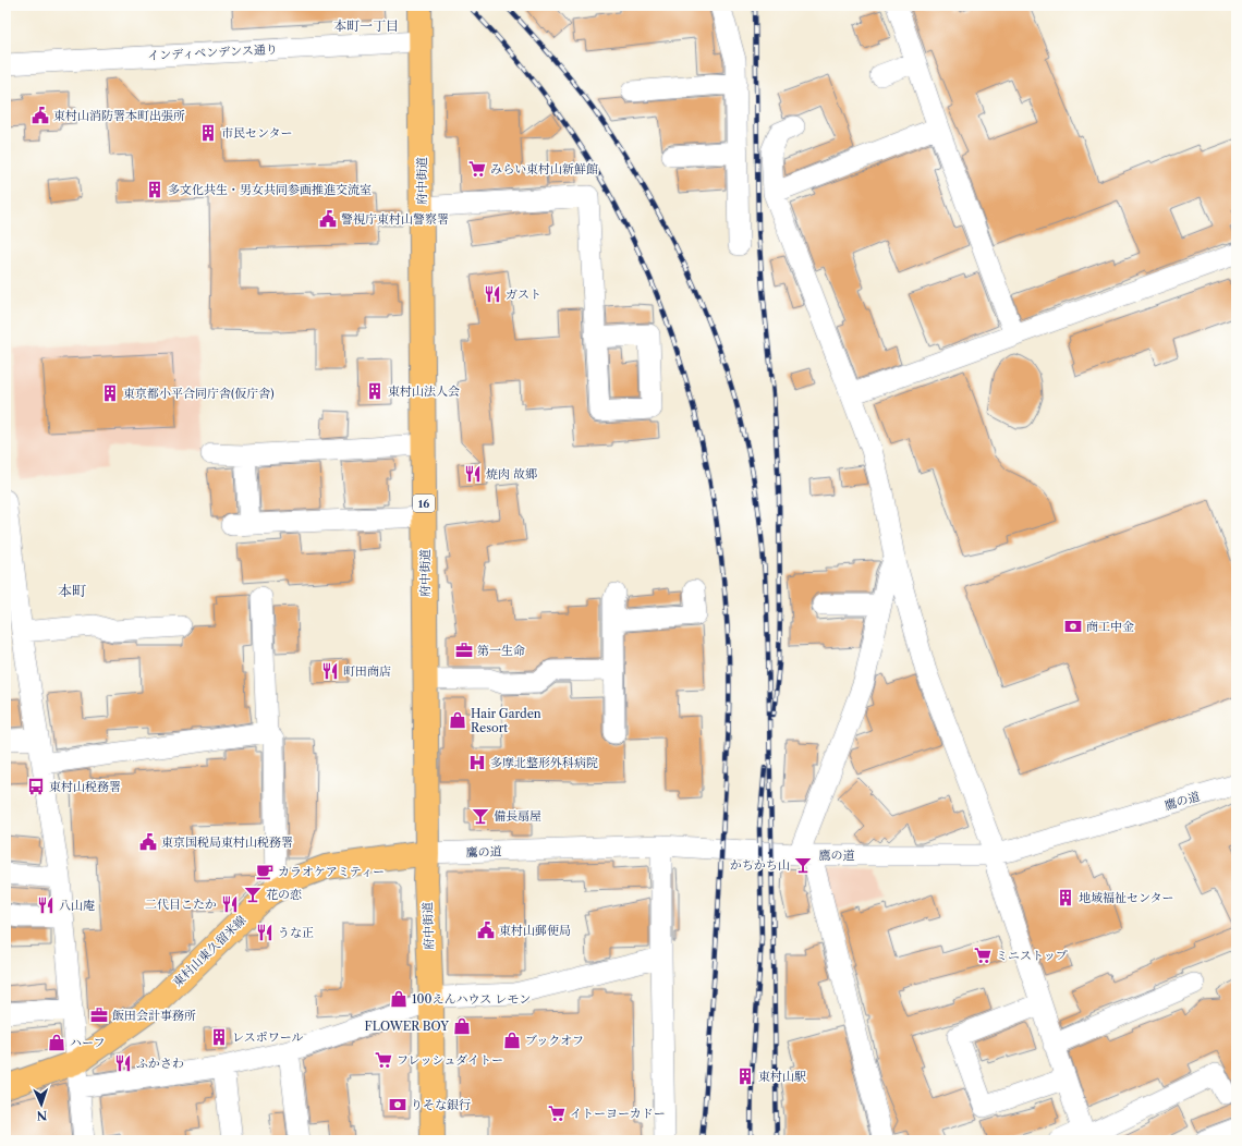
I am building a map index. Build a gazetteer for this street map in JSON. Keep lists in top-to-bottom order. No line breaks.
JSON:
{"streets":{"main road":["府中街道","16","東村山東久留米線"],"street":["インディペンデンス通り","鷹の道"]},"crossings":[["インディペンデンス通り","府中街道"],["府中街道","鷹の道"],["府中街道","東村山東久留米線"],["鷹の道","東村山東久留米線"]],"districts":["本町一丁目","本町"],"places":{"public building":["東村山消防署本町出張所","警視庁東村山警察署","東京国税局東村山税務署","東村山郵便局"],"building":["市民センター","多文化共生・男女共同参画推進交流室","東村山法人会","東京都小平合同庁舎(仮庁舎)","地域福祉センター","レスポワール","東村山駅"],"supermarket":["みらい東村山新鮮館","ミニストップ","フレッシュダイトー","イトーヨーカドー"],"restaurant":["ガスト","焼肉 故郷","町田商店","二代目こたか","八山庵","うな正","ふかさわ"],"bank":["商工中金","りそな銀行"],"office":["第一生命","飯田会計事務所"],"shop":["Hair Garden Resort","100えんハウス レモン","FLOWER BOY","ブックオフ","ハーフ"],"hospital":["多摩北整形外科病院"],"bus stop":["東村山税務署"],"bar":["備長扇屋","かちかち山","花の恋"],"cafe":["カラオケアミティー"]},"north":"bottom"}
